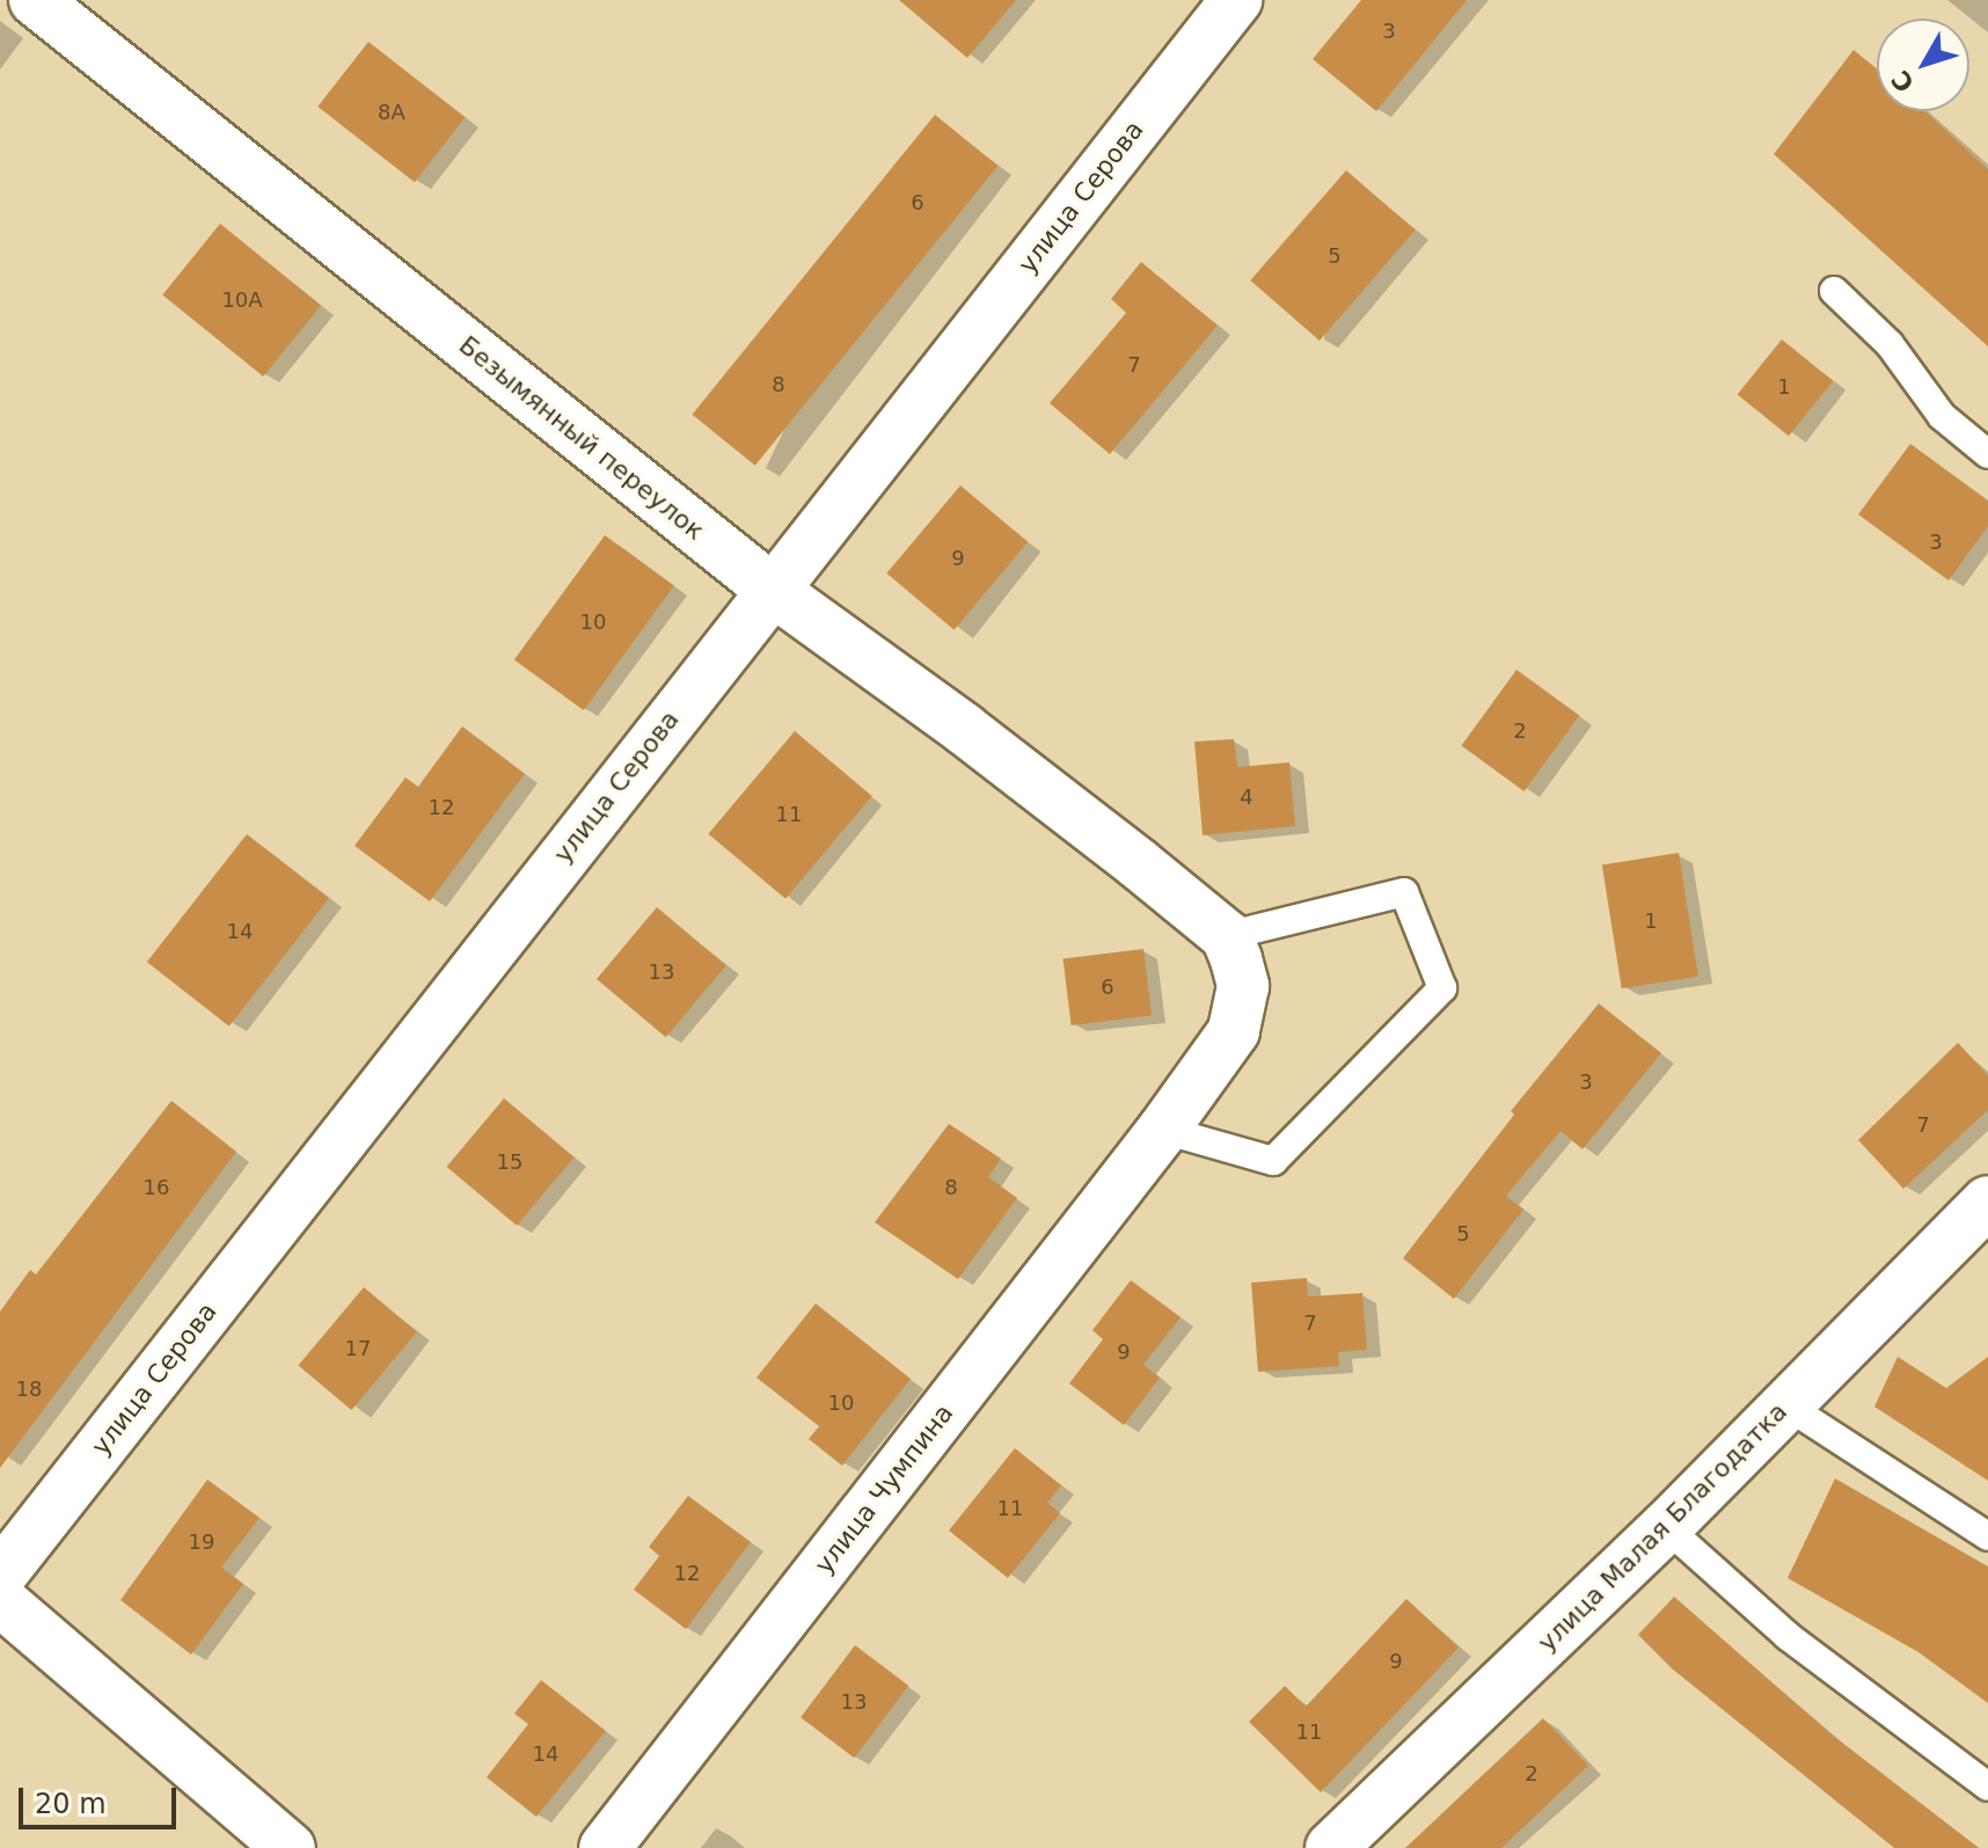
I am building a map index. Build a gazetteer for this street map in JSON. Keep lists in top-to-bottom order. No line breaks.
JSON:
{"streets":{"street":["улица Серова","Безымянный переулок","улица Чумпина","улица Малая Благодатка"]},"crossings":[["улица Серова","Безымянный переулок"],["Безымянный переулок","улица Чумпина"]],"house_numbers":["3","8А","6","5","10А","7","8","1","3","9","10","2","4","12","11","1","14","13","6","3","7","15","16","8","5","7","17","9","18","10","11","19","12","9","13","11","14","2"],"scale_bar":"20 m","north":"bottom left"}
